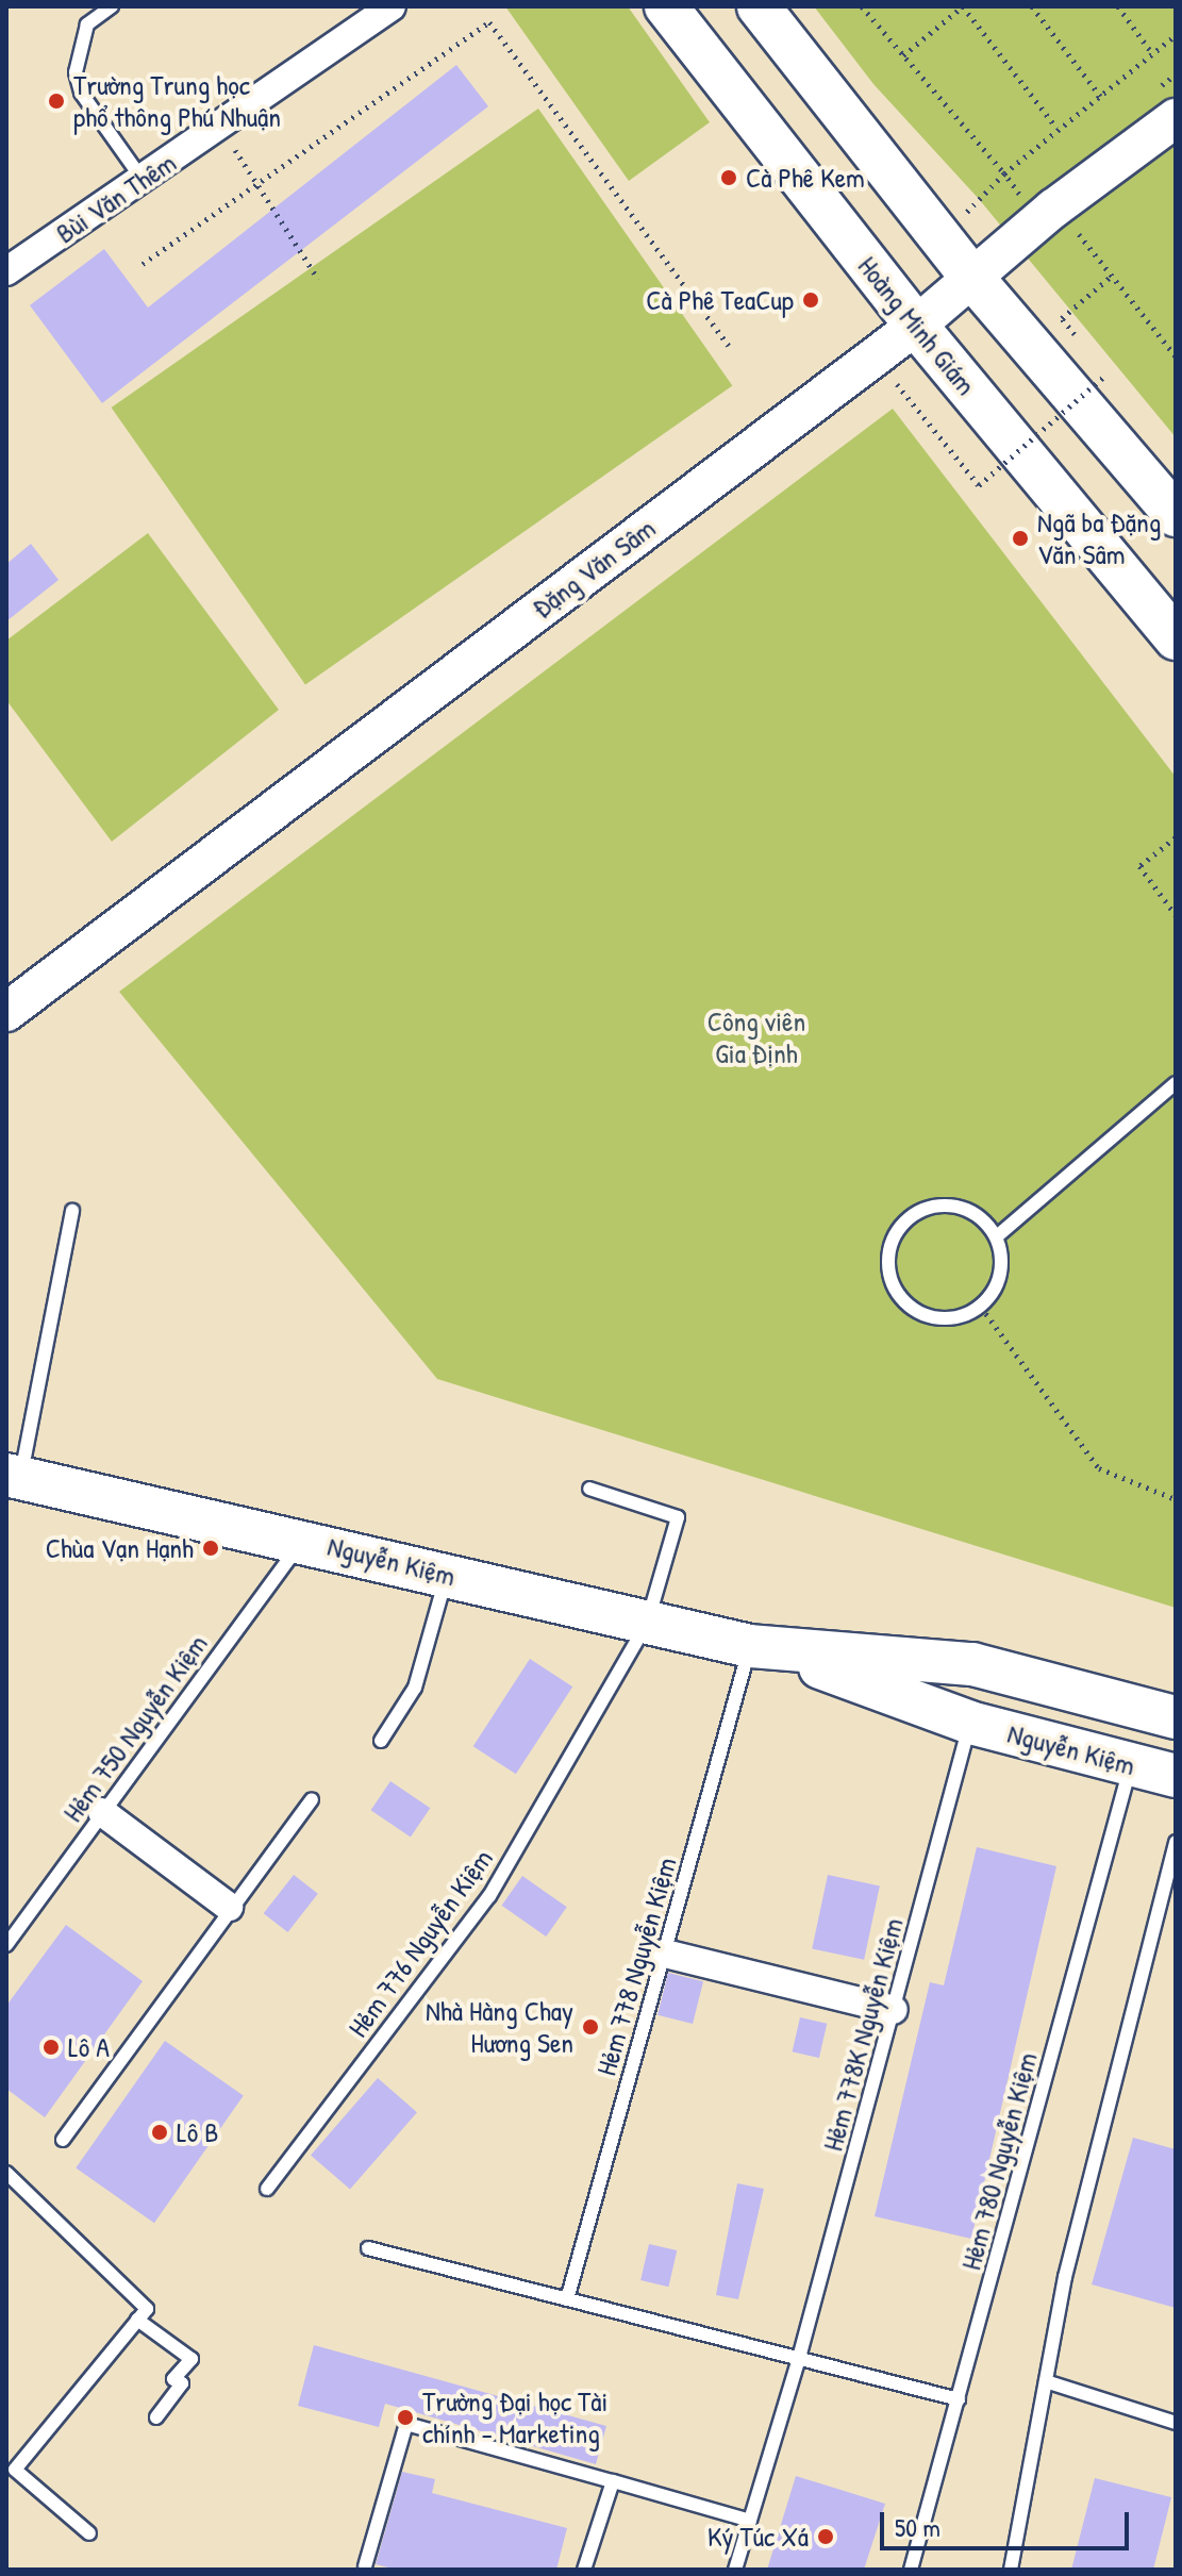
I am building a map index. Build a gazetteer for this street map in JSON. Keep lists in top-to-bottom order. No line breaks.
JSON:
{"streets":{"main road":["Hoàng Minh Giám","Nguyễn Kiệm"],"street":["Bùi Văn Thêm","Đặng Văn Sâm"],"lane":["Hẻm 750 Nguyễn Kiệm","Hẻm 776 Nguyễn Kiệm","Hẻm 778 Nguyễn Kiệm","Hẻm 778K Nguyễn Kiệm","Hẻm 780 Nguyễn Kiệm"]},"crossings":[["Hoàng Minh Giám","Đặng Văn Sâm"],["Nguyễn Kiệm","Hẻm 750 Nguyễn Kiệm"],["Nguyễn Kiệm","Hẻm 776 Nguyễn Kiệm"],["Nguyễn Kiệm","Hẻm 778 Nguyễn Kiệm"],["Nguyễn Kiệm","Hẻm 778K Nguyễn Kiệm"],["Nguyễn Kiệm","Hẻm 780 Nguyễn Kiệm"]],"parks":["Công viên Gia Định"],"places":["Trường Trung học phổ thông Phú Nhuận","Cà Phê Kem","Cà Phê TeaCup","Ngã ba Đặng Văn Sâm","Chùa Vạn Hạnh","Nhà Hàng Chay Hương Sen","Lô A","Lô B","Trường Đại học Tài chính - Marketing","Ký Túc Xá"],"scale_bar":"50 m"}
